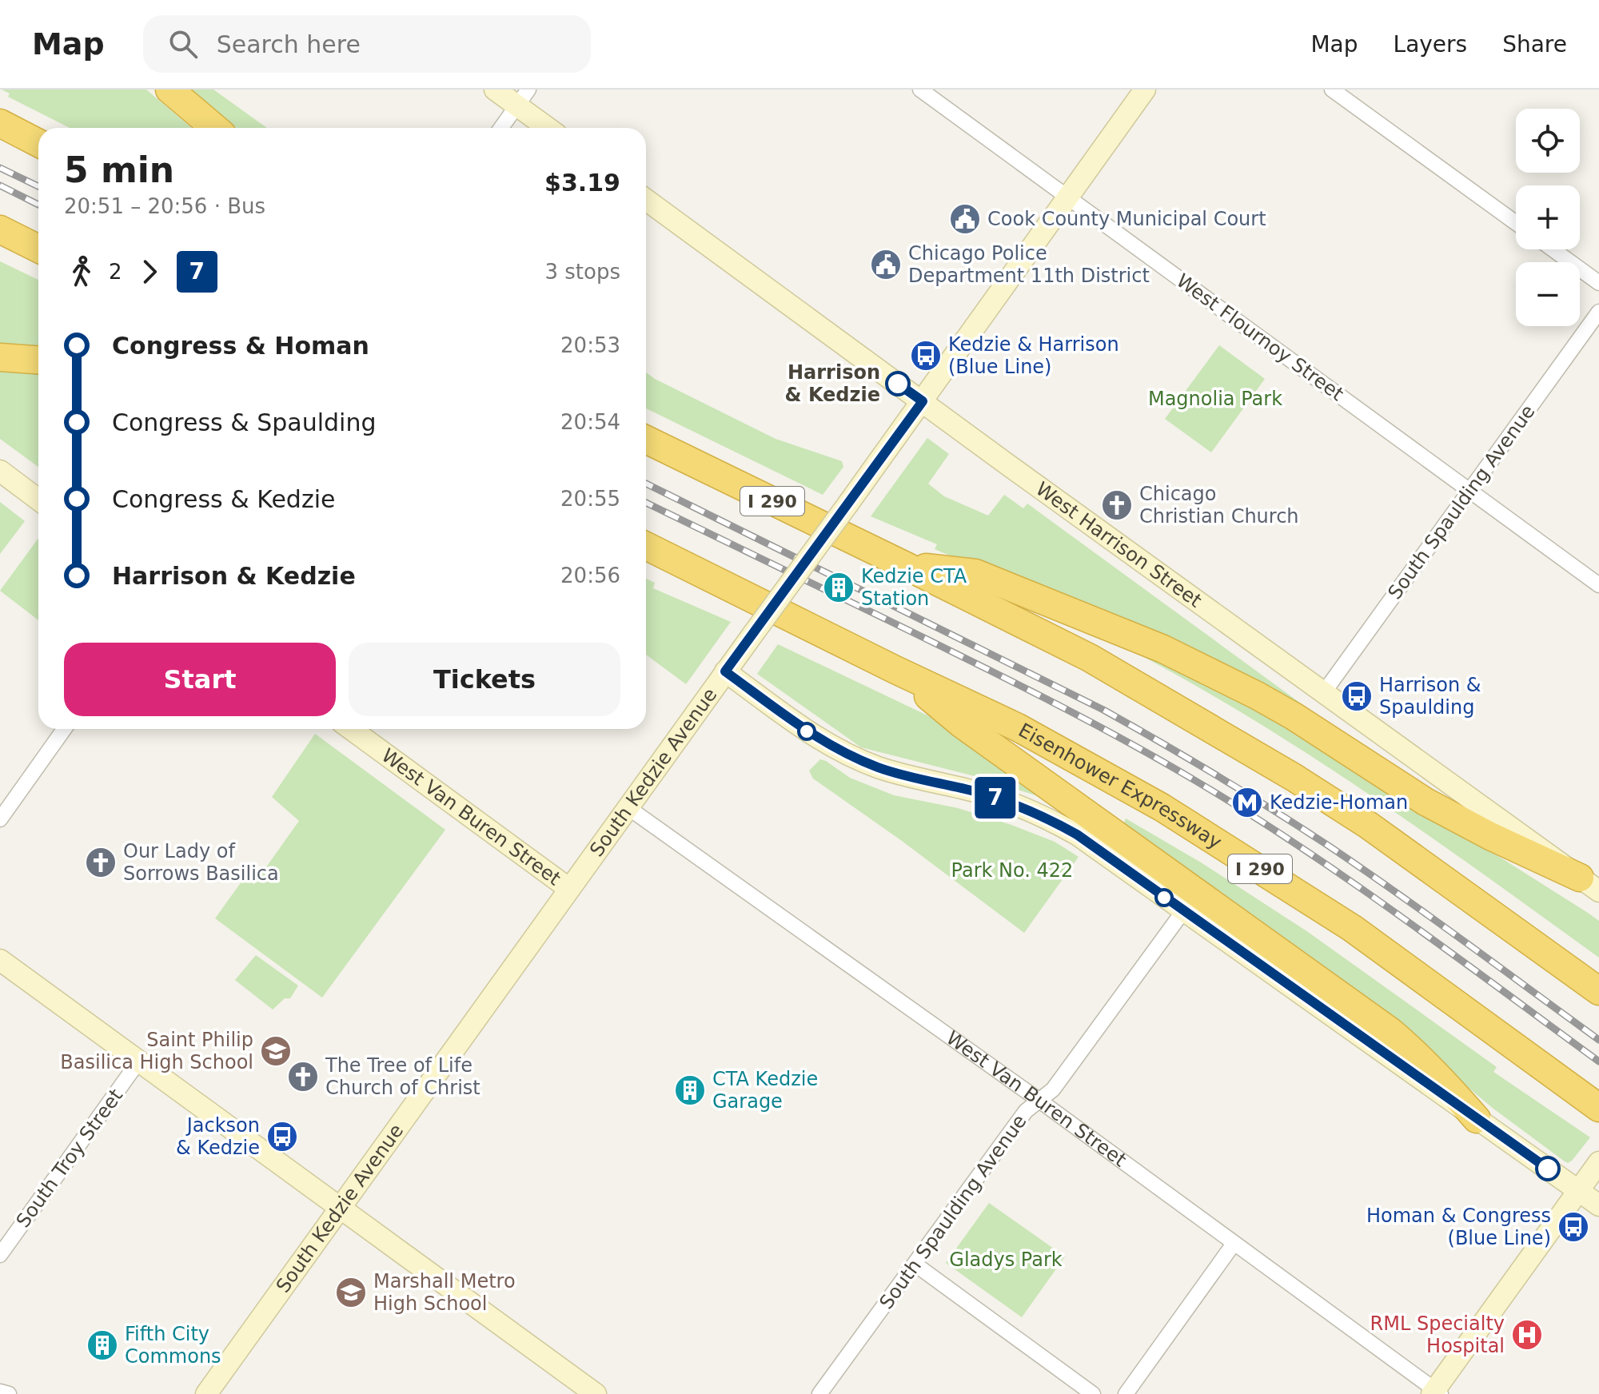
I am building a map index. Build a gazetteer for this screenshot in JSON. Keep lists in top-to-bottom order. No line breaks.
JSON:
{"streets":{"highway":["I 290","Eisenhower Expressway"],"street":["West Flournoy Street","South Spaulding Avenue","West Harrison Street","South Kedzie Avenue","West Van Buren Street","South Troy Street"]},"crossings":[["West Flournoy Street","South Spaulding Avenue"],["West Flournoy Street","South Kedzie Avenue"],["South Spaulding Avenue","West Harrison Street"],["South Spaulding Avenue","West Van Buren Street"],["West Harrison Street","South Kedzie Avenue"],["South Kedzie Avenue","West Van Buren Street"]],"parks":["Magnolia Park","Park No. 422","Gladys Park"],"places":{"public building":["Cook County Municipal Court","Chicago Police Department 11th District"],"bus stop":["Kedzie & Harrison (Blue Line)","Harrison & Spaulding","Jackson & Kedzie","Homan & Congress (Blue Line)"],"other":["Harrison & Kedzie"],"church":["Chicago Christian Church","Our Lady of Sorrows Basilica","The Tree of Life Church of Christ"],"building":["Kedzie CTA Station","CTA Kedzie Garage","Fifth City Commons"],"metro station":["Kedzie-Homan"],"school or university":["Saint Philip Basilica High School","Marshall Metro High School"],"hospital":["RML Specialty Hospital"]},"lines":["bus line 7"],"page":{"header":"Map","search":"Search here","nav":["Map","Layers","Share"],"on_map":"7","map_buttons":["+","−"],"heading":["5 min","20:51 – 20:56 · Bus","$3.19"],"legs":["2","7","3 stops"],"list":[{"name":"Congress & Homan","value":"20:53"},{"name":"Congress & Spaulding","value":"20:54"},{"name":"Congress & Kedzie","value":"20:55"},{"name":"Harrison & Kedzie","value":"20:56"}],"buttons":["Start","Tickets"]}}
